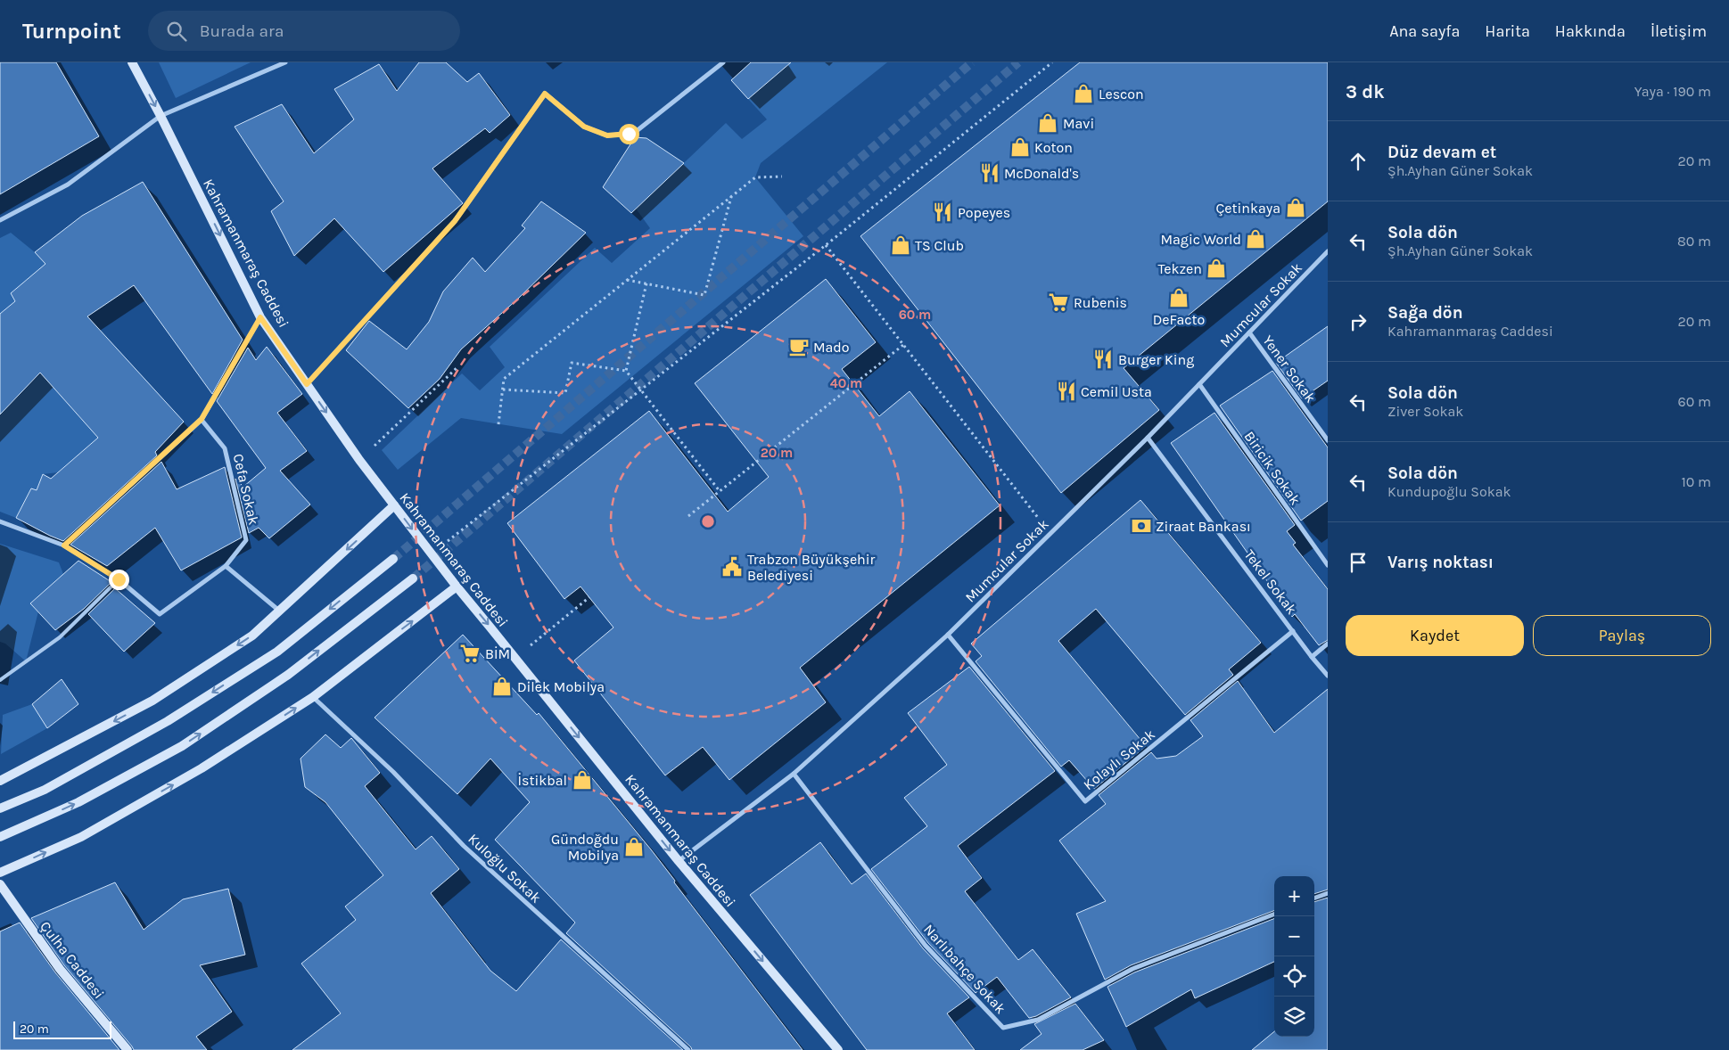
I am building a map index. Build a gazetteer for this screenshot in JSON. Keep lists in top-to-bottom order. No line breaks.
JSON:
{"streets":{"main road":["Kahramanmaraş Caddesi","Çulha Caddesi"],"street":["Mumcular Sokak","Yener Sokak","Biricik Sokak","Cefa Sokak","Tekel Sokak","Kolaylı Sokak","Kuloğlu Sokak","Narlıbahçe Sokak"]},"crossings":[["Kahramanmaraş Caddesi","Mumcular Sokak"],["Mumcular Sokak","Yener Sokak"],["Mumcular Sokak","Biricik Sokak"],["Mumcular Sokak","Tekel Sokak"],["Mumcular Sokak","Kolaylı Sokak"],["Mumcular Sokak","Narlıbahçe Sokak"],["Tekel Sokak","Kolaylı Sokak"]],"one_way":["Kahramanmaraş Caddesi"],"places":{"shop":["Lescon","Mavi","Koton","Çetinkaya","Magic World","TS Club","Tekzen","DeFacto","Dilek Mobilya","İstikbal","Gündoğdu Mobilya"],"restaurant":["McDonald's","Popeyes","Burger King","Cemil Usta"],"supermarket":["Rubenis","BİM"],"cafe":["Mado"],"bank":["Ziraat Bankası"],"public building":["Trabzon Büyükşehir Belediyesi"]},"scale_bar":"20 m","page":{"header":"Turnpoint","search":"Burada ara","nav":["Ana sayfa","Harita","Hakkında","İletişim"],"heading":["3 dk","Yaya · 190 m"],"list":[["Düz devam et","Şh.Ayhan Güner Sokak","20 m"],["Sola dön","Şh.Ayhan Güner Sokak","80 m"],["Sağa dön","Kahramanmaraş Caddesi","20 m"],["Sola dön","Ziver Sokak","60 m"],["Sola dön","Kundupoğlu Sokak","10 m"],"Varış noktası"],"buttons":["Kaydet","Paylaş"],"map_buttons":["+","−"],"scale":"20 m"},"rings":["60 m","40 m","20 m"]}
